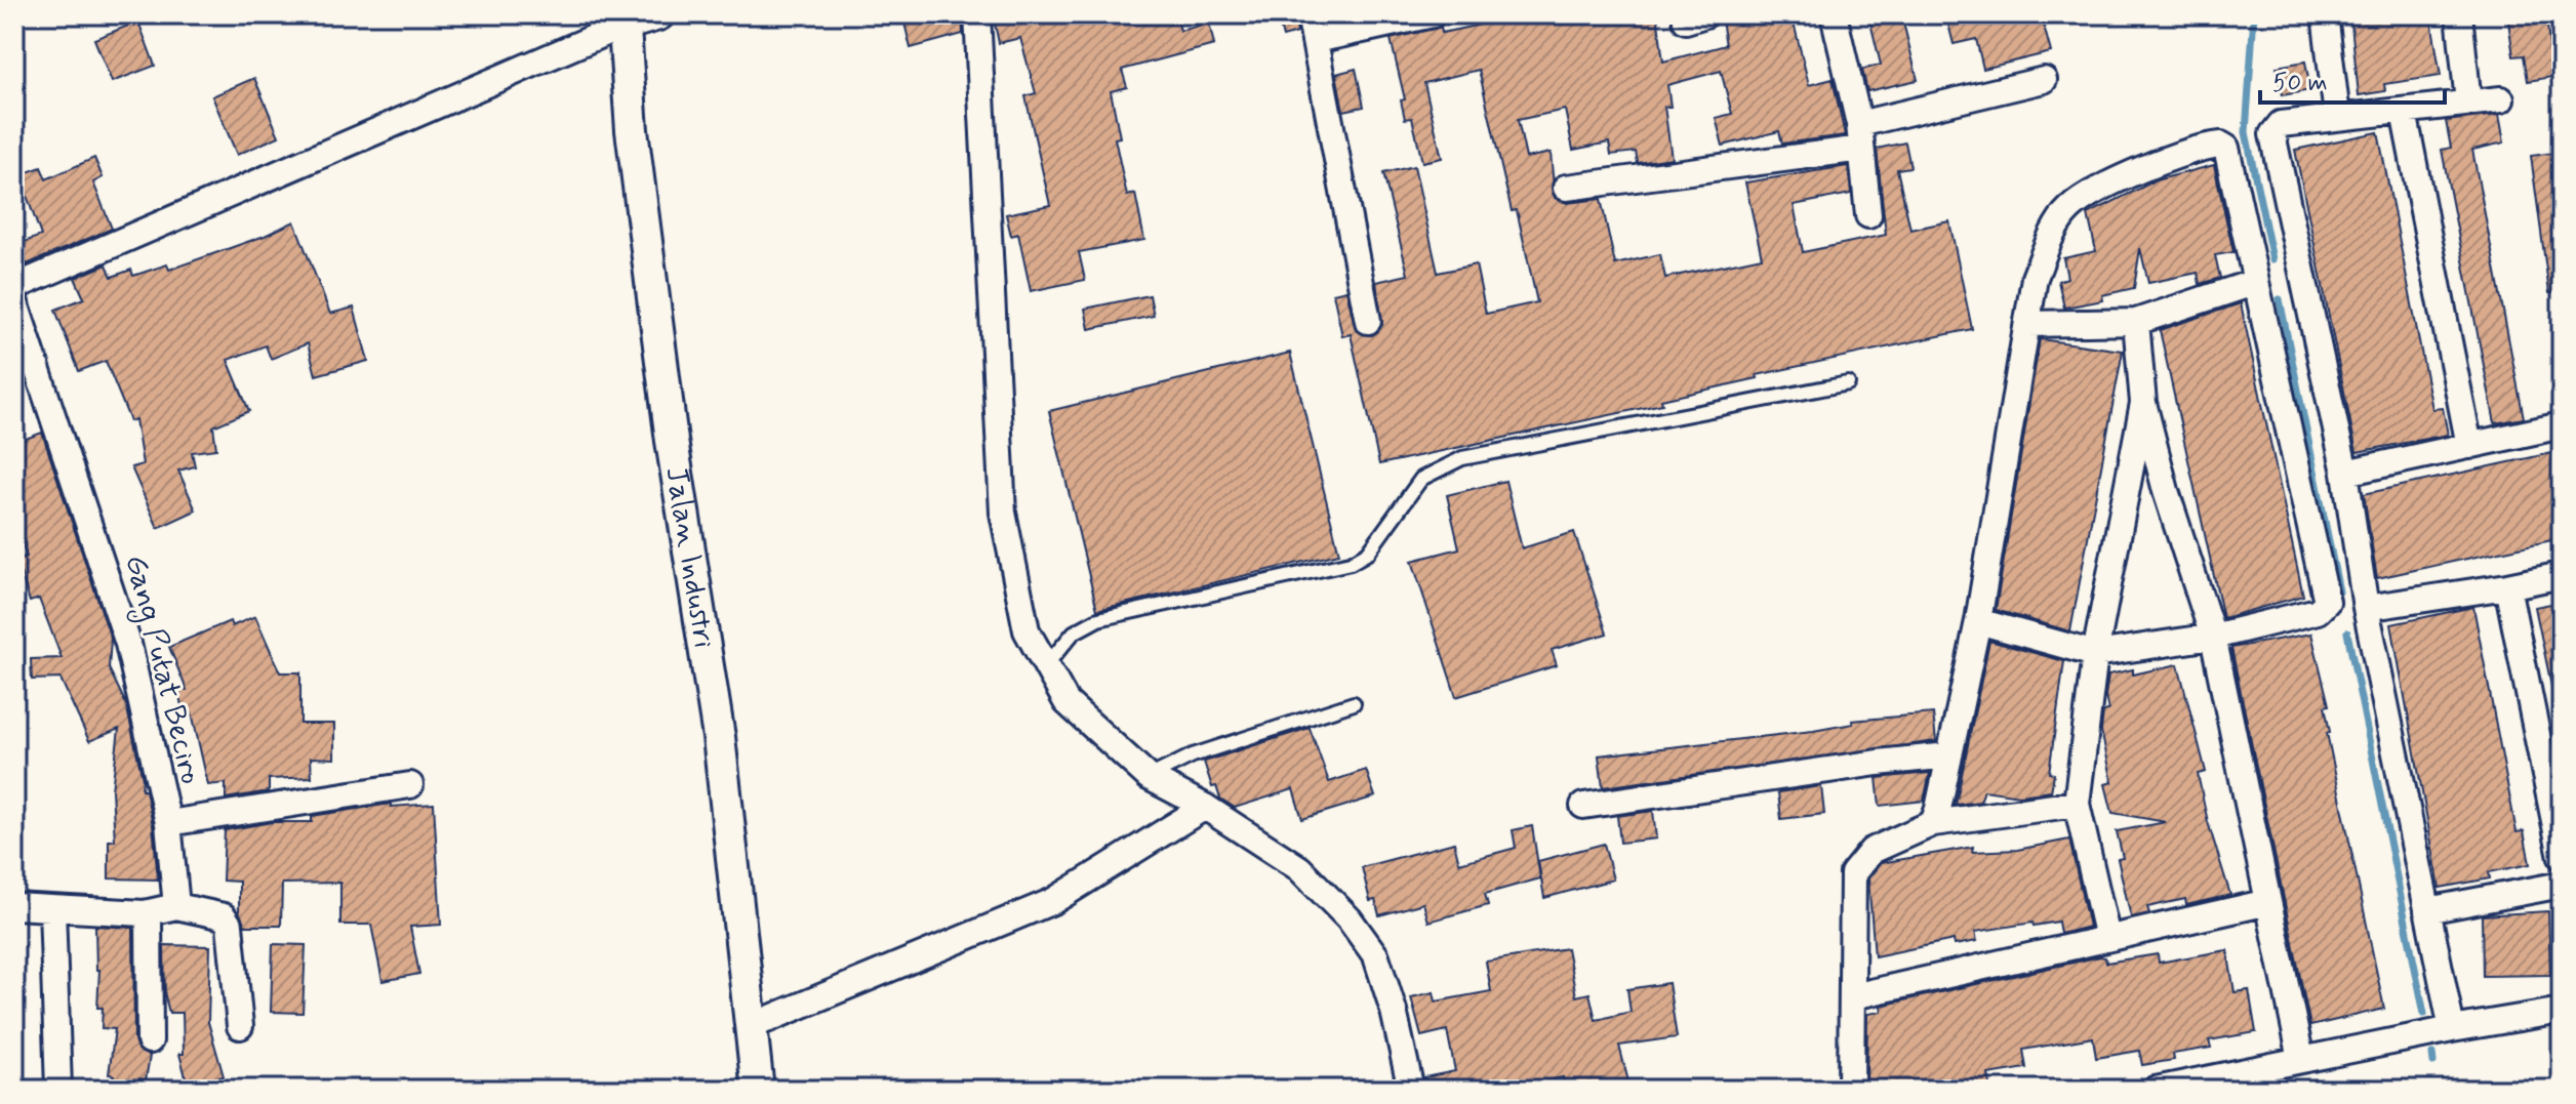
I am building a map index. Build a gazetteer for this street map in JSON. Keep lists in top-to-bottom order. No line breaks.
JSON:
{"streets":{"street":["Jalan Industri","Gang Putat Beciro"]},"scale_bar":"50 m"}
